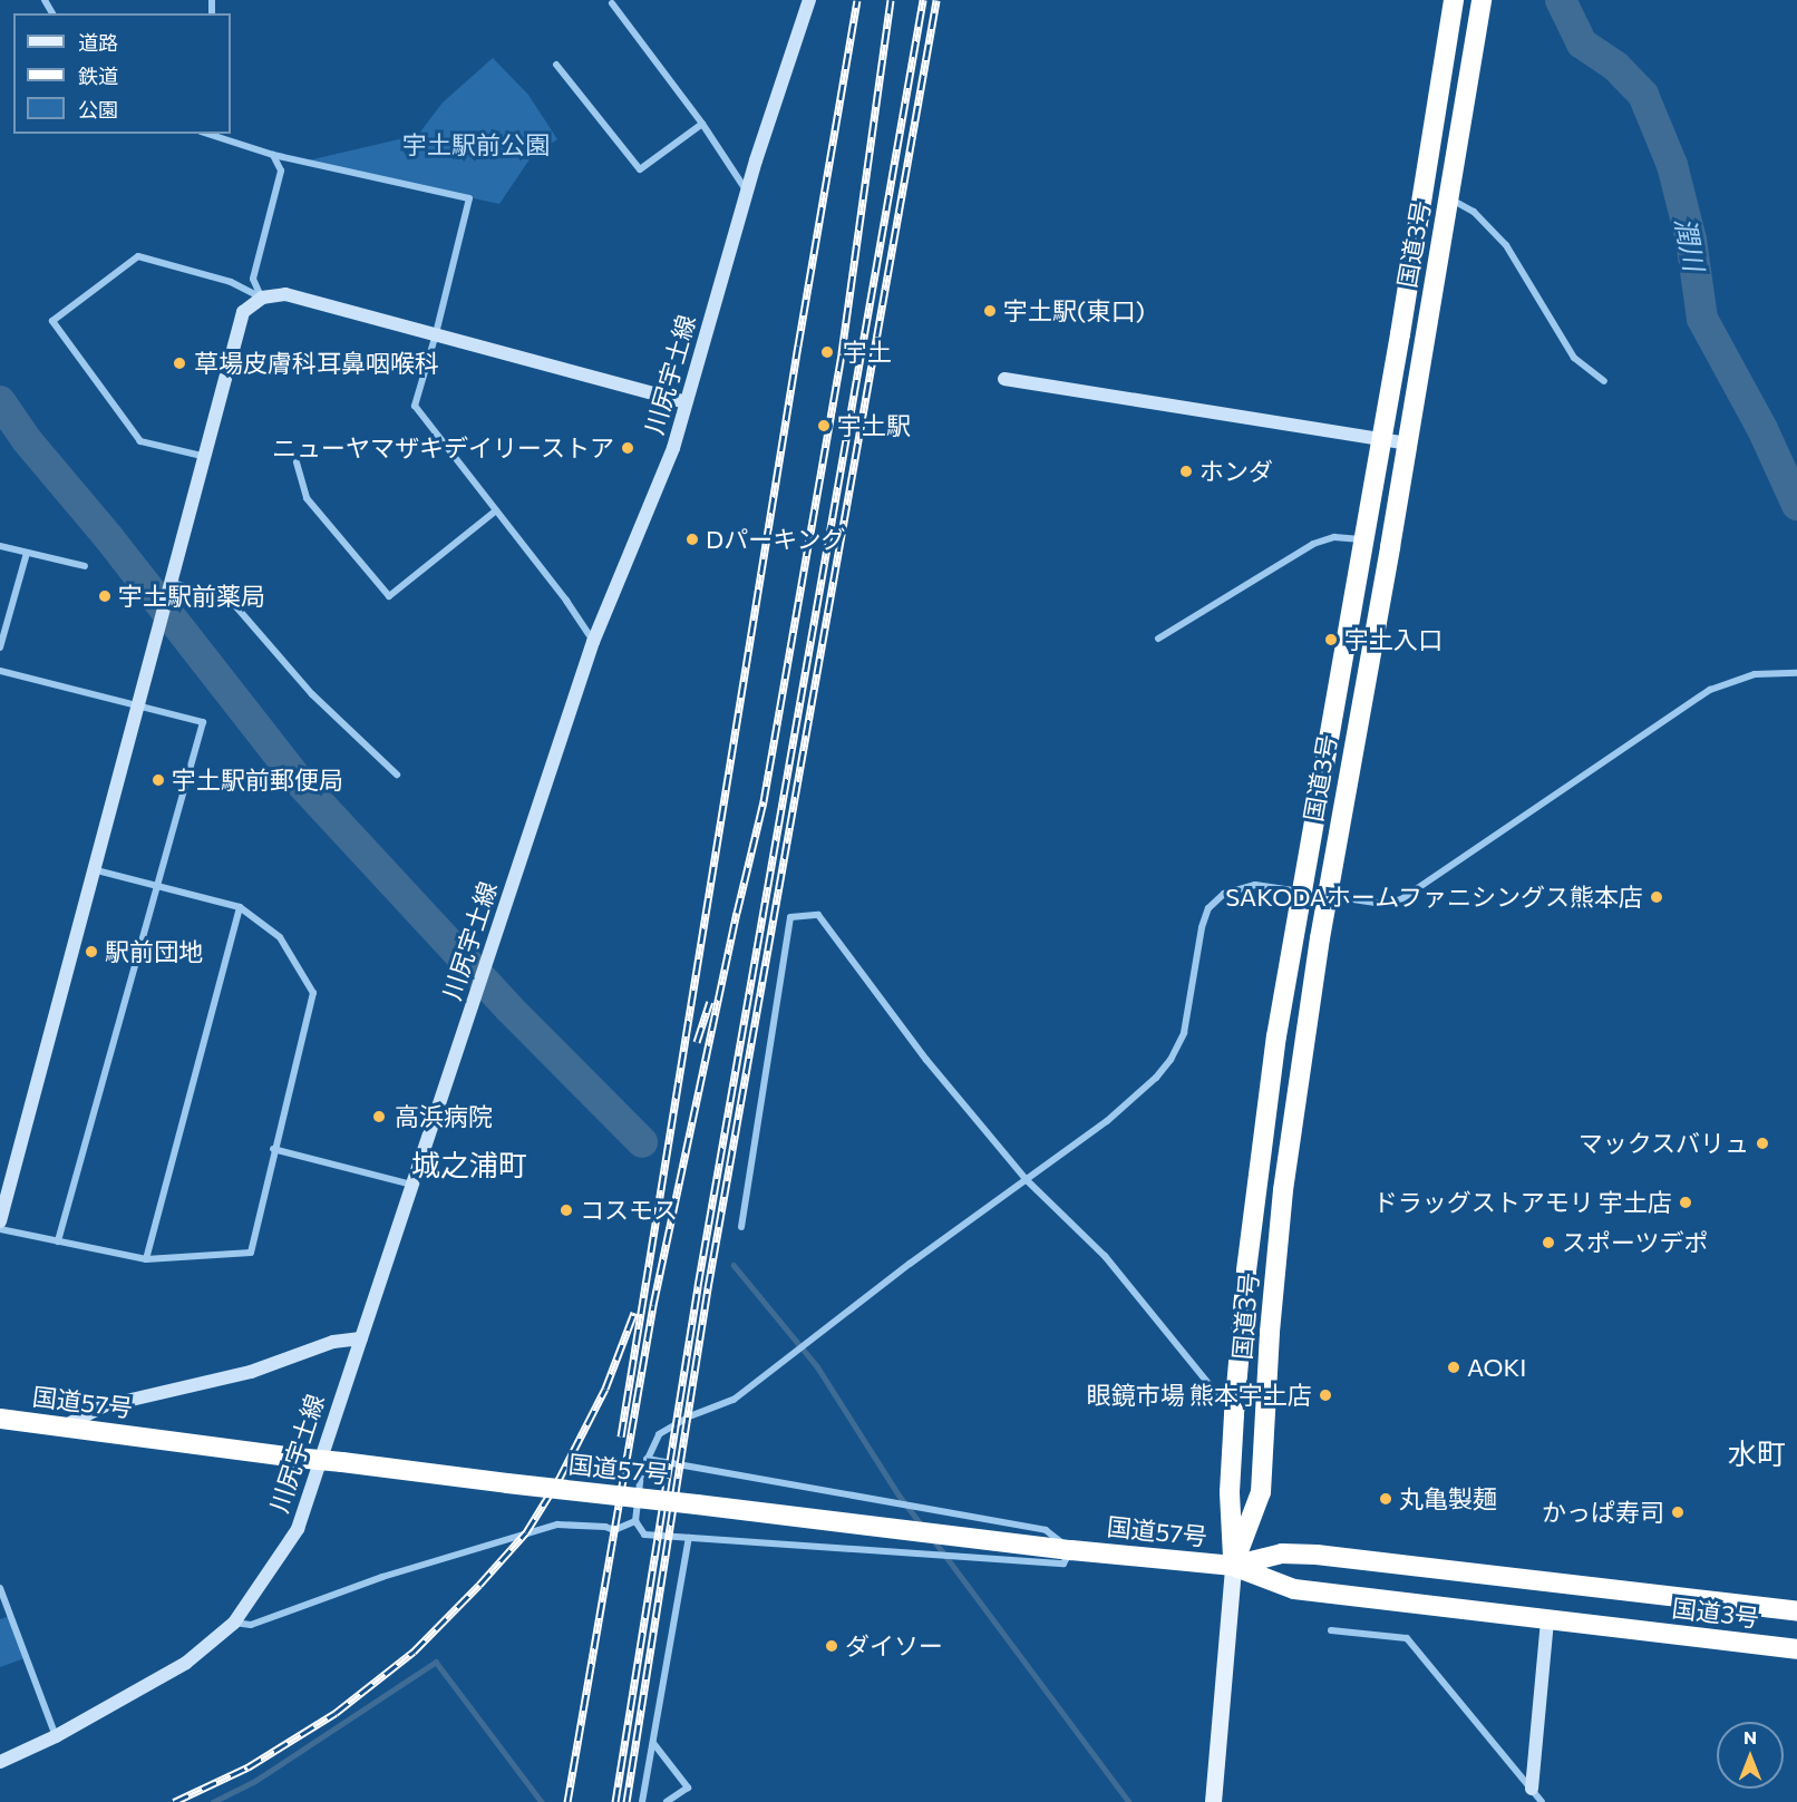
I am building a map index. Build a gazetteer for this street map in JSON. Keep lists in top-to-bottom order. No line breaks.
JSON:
{"streets":{"highway":["国道3号","国道57号"],"street":["川尻宇土線"]},"crossings":[["国道3号","国道57号"]],"districts":["城之浦町","水町"],"water":["潤川"],"parks":["宇土駅前公園"],"places":["宇土駅(東口)","宇土","草場皮膚科耳鼻咽喉科","宇土駅","ニューヤマザキデイリーストア","ホンダ","Dパーキング","宇土駅前薬局","宇土入口","宇土駅前郵便局","SAKODAホームファニシングス熊本店","駅前団地","高浜病院","マックスバリュ","ドラッグストアモリ 宇土店","コスモス","スポーツデポ","AOKI","眼鏡市場 熊本宇土店","丸亀製麺","かっぱ寿司","ダイソー"],"legend":["道路","鉄道","公園"],"north":"top"}
